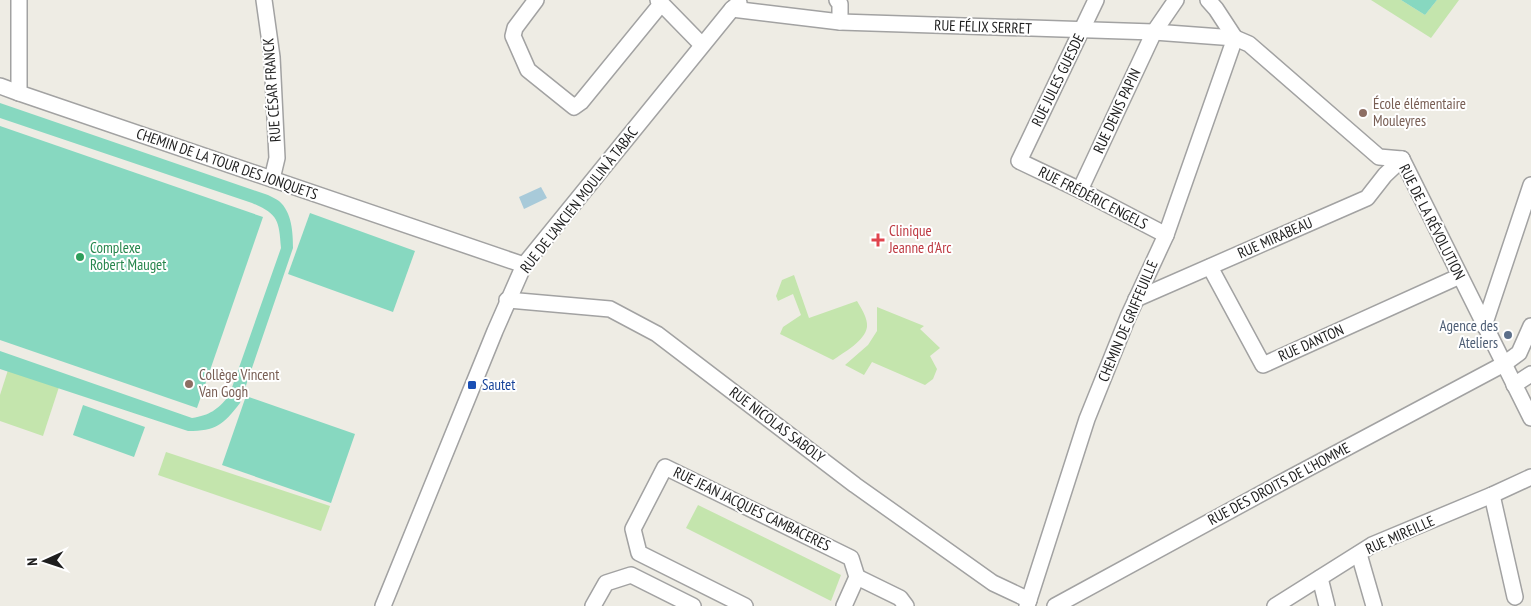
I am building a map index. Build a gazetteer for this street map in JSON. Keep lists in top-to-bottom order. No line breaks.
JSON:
{"streets":{"street":["RUE FÉLIX SERRET","RUE JULES GUESDE","RUE CÉSAR FRANCK","RUE DENIS PAPIN","CHEMIN DE LA TOUR DES JONQUETS","RUE FRÉDÉRIC ENGELS","RUE DE L'ANCIEN MOULIN À TABAC","RUE DE LA RÉVOLUTION","RUE MIRABEAU","CHEMIN DE GRIFFEUILLE","RUE DANTON","RUE NICOLAS SABOLY","RUE DES DROITS DE L'HOMME","RUE JEAN JACQUES CAMBACERES","RUE MIREILLE"]},"crossings":[["RUE FÉLIX SERRET","RUE JULES GUESDE"],["RUE FÉLIX SERRET","RUE DENIS PAPIN"],["RUE FÉLIX SERRET","RUE DE L'ANCIEN MOULIN À TABAC"],["RUE FÉLIX SERRET","RUE DE LA RÉVOLUTION"],["RUE FÉLIX SERRET","CHEMIN DE GRIFFEUILLE"],["RUE JULES GUESDE","RUE FRÉDÉRIC ENGELS"],["RUE CÉSAR FRANCK","CHEMIN DE LA TOUR DES JONQUETS"],["RUE DENIS PAPIN","RUE FRÉDÉRIC ENGELS"],["CHEMIN DE LA TOUR DES JONQUETS","RUE DE L'ANCIEN MOULIN À TABAC"],["RUE FRÉDÉRIC ENGELS","CHEMIN DE GRIFFEUILLE"],["RUE DE L'ANCIEN MOULIN À TABAC","RUE NICOLAS SABOLY"],["RUE DE LA RÉVOLUTION","RUE MIRABEAU"],["RUE DE LA RÉVOLUTION","CHEMIN DE GRIFFEUILLE"],["RUE DE LA RÉVOLUTION","RUE DANTON"],["RUE DE LA RÉVOLUTION","RUE DES DROITS DE L'HOMME"],["RUE MIRABEAU","CHEMIN DE GRIFFEUILLE"],["RUE MIRABEAU","RUE DANTON"],["CHEMIN DE GRIFFEUILLE","RUE NICOLAS SABOLY"]],"places":{"other":["École élémentaire Mouleyres","Complexe Robert Mauget","Agence des Ateliers","Collège Vincent Van Gogh"],"health":["Clinique Jeanne d'Arc"],"transit":["Sautet"]},"north":"left"}
